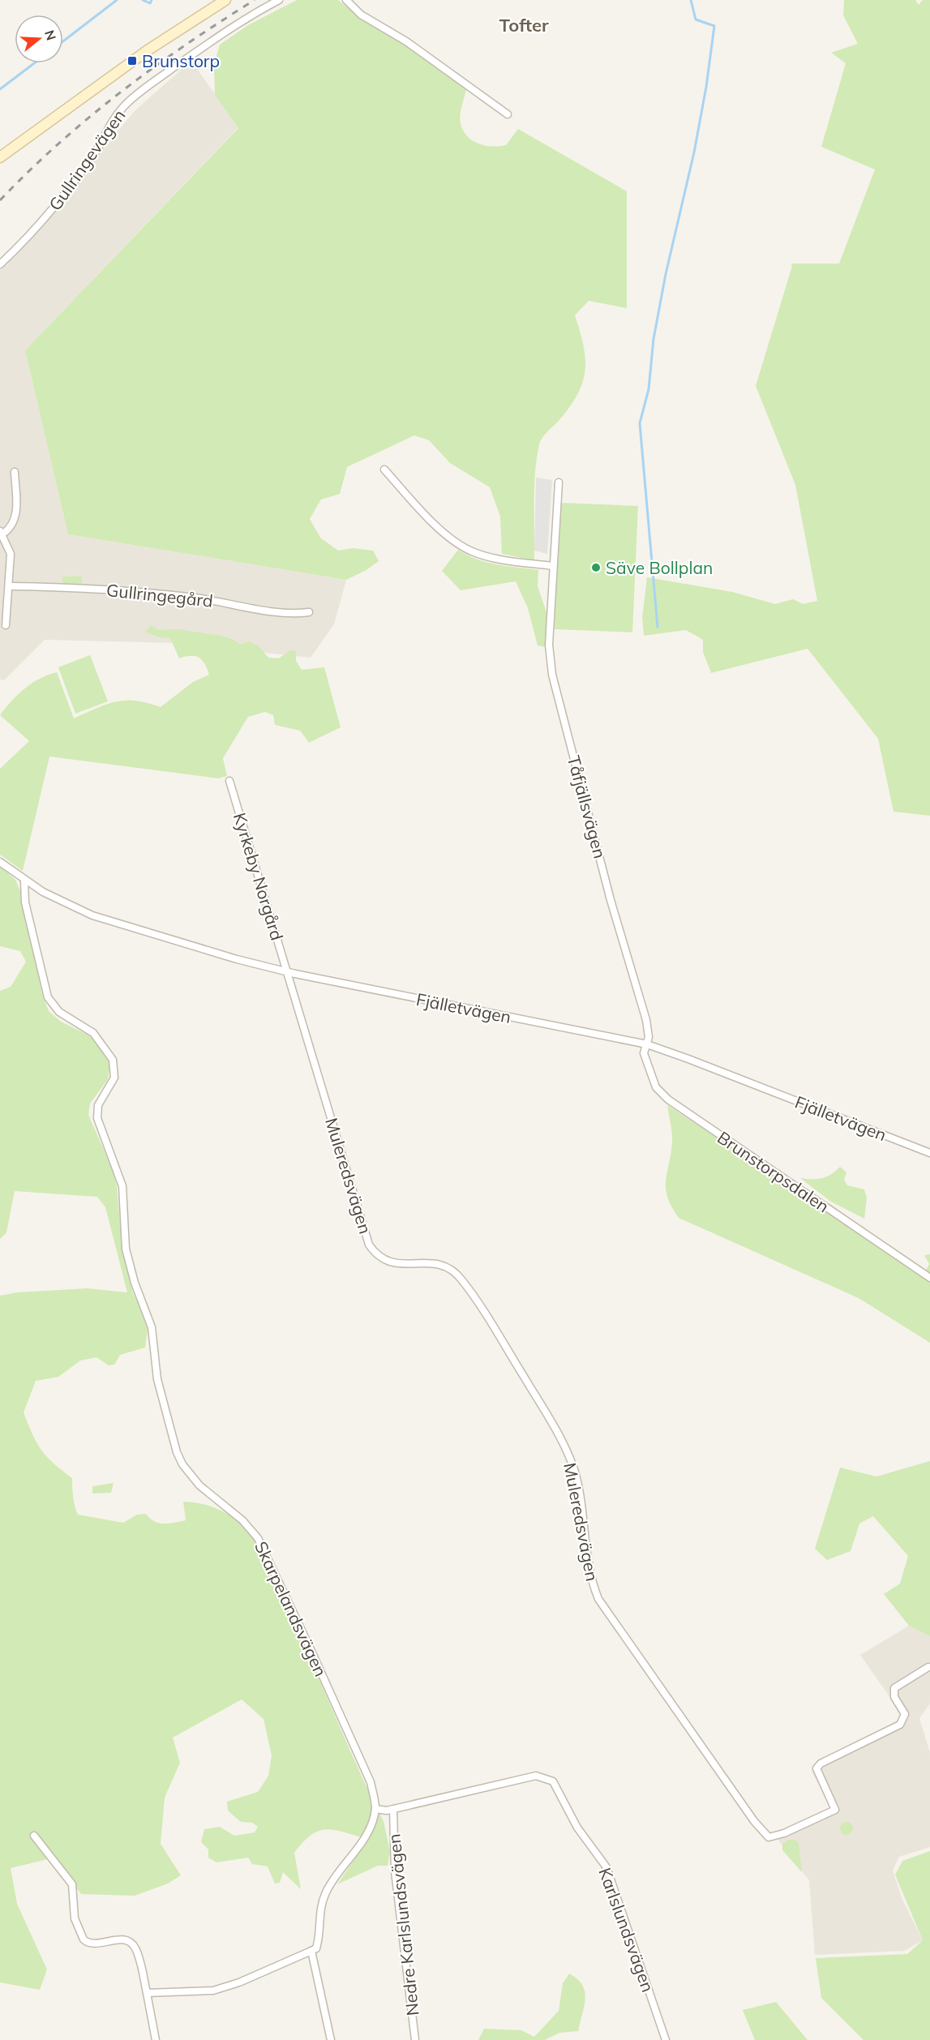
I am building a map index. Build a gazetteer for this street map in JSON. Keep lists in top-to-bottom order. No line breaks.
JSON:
{"streets":{"street":["Gullringevägen","Gullringegård","Tåfjällsvägen","Kyrkeby Norgård","Fjälletvägen","Brunstorpsdalen","Muleredsvägen","Skarpelandsvägen","Nedre Karlslundsvägen","Karlslundsvägen"]},"crossings":[["Tåfjällsvägen","Fjälletvägen"],["Tåfjällsvägen","Brunstorpsdalen"],["Kyrkeby Norgård","Fjälletvägen"],["Kyrkeby Norgård","Muleredsvägen"],["Fjälletvägen","Brunstorpsdalen"],["Fjälletvägen","Muleredsvägen"],["Fjälletvägen","Skarpelandsvägen"],["Skarpelandsvägen","Karlslundsvägen"],["Nedre Karlslundsvägen","Karlslundsvägen"]],"districts":["Tofter"],"places":{"transit":["Brunstorp"],"other":["Säve Bollplan"]},"north":"right"}
